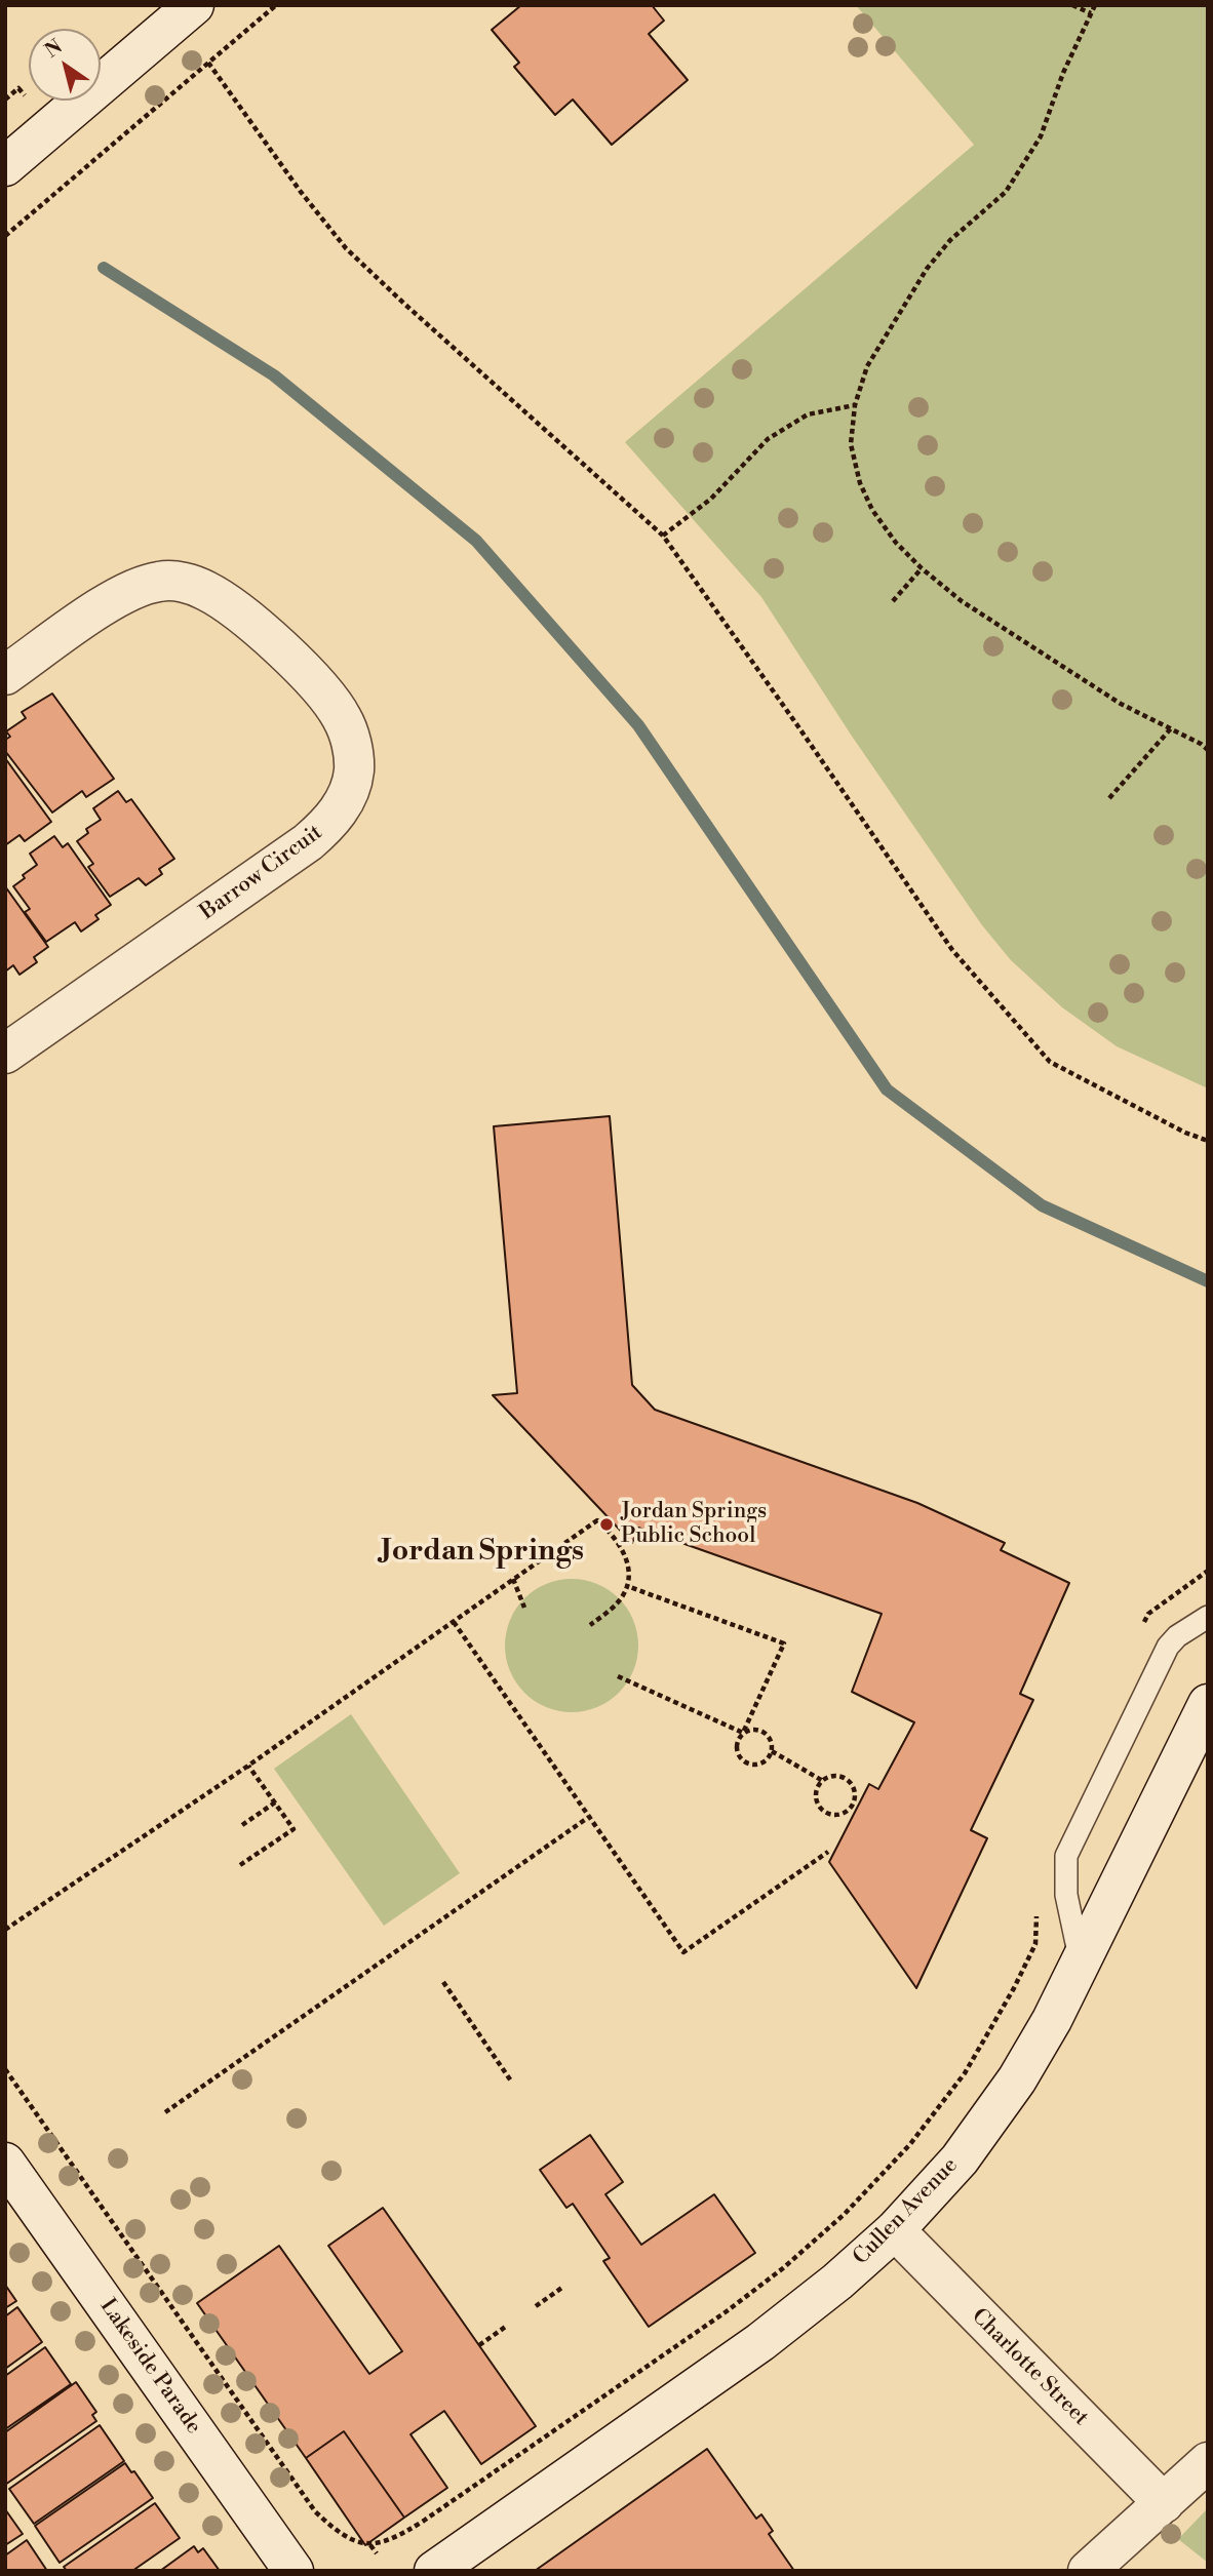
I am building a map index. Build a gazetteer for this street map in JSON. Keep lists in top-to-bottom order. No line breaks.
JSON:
{"streets":{"street":["Barrow Circuit","Cullen Avenue","Lakeside Parade","Charlotte Street"]},"crossings":[["Cullen Avenue","Charlotte Street"]],"districts":["Jordan Springs"],"places":["Jordan Springs Public School"],"north":"top left"}
